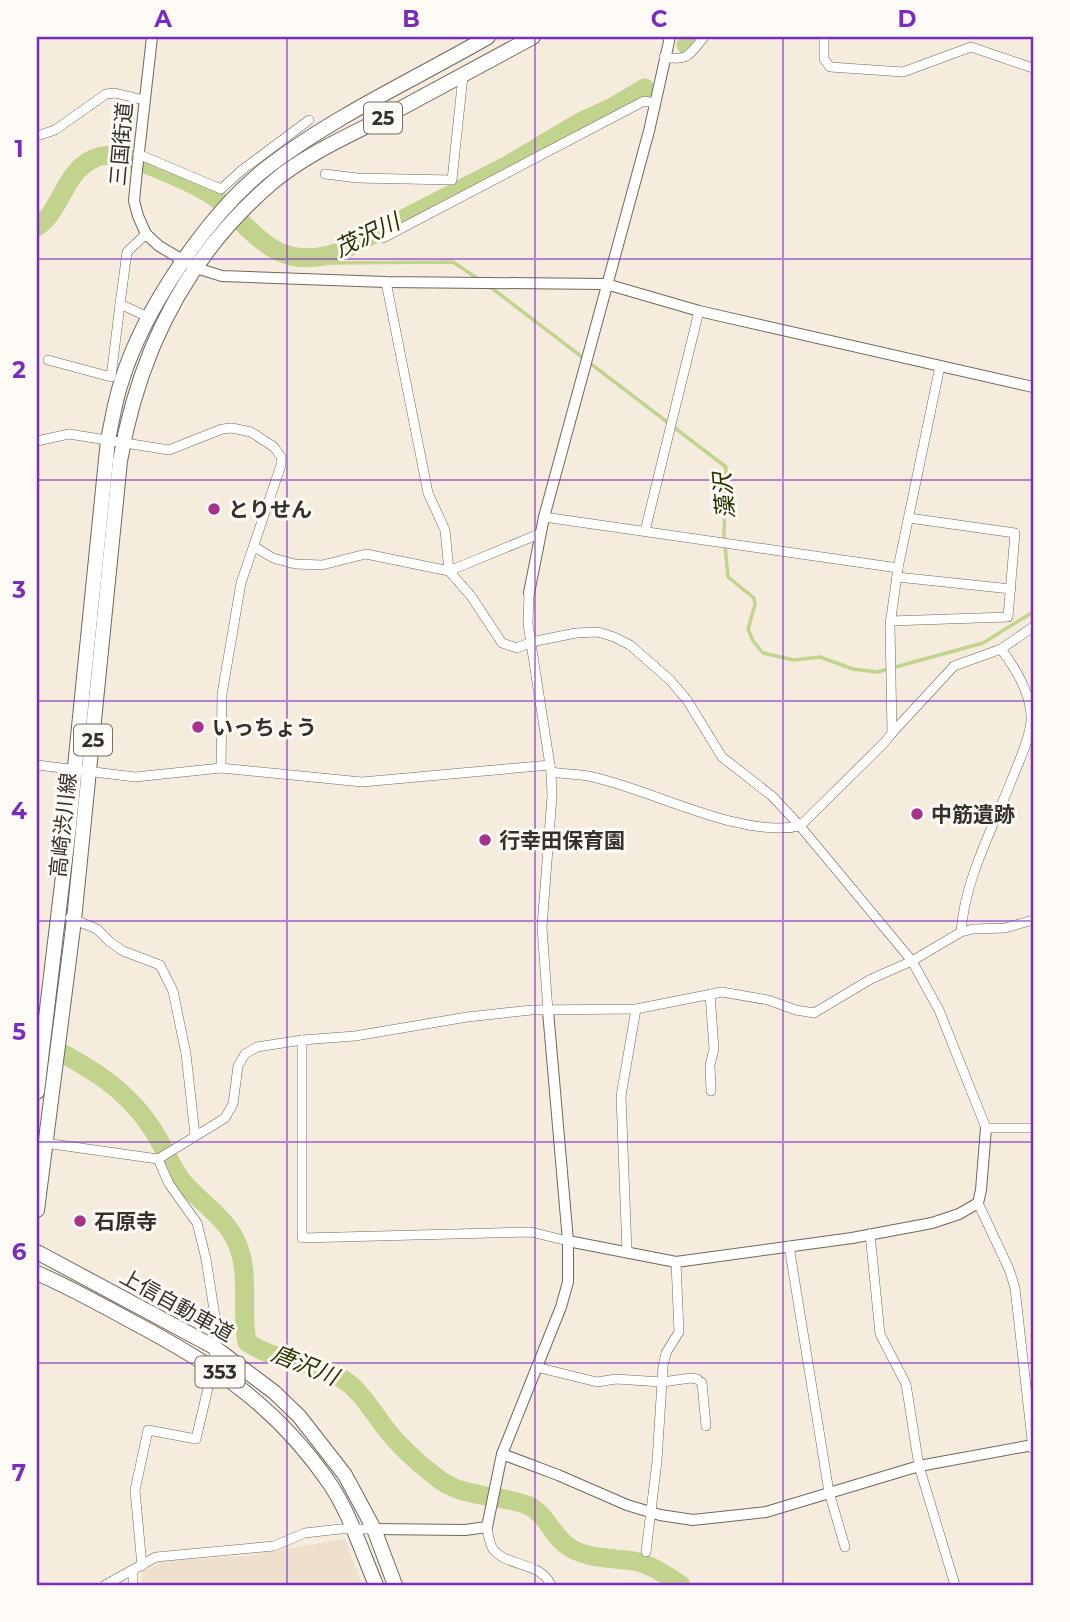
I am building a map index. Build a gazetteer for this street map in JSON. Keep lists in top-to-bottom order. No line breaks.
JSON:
{"streets":{"main road":["25","高崎渋川線","上信自動車道","353"],"street":["三国街道"]},"crossings":[["25","高崎渋川線"]],"water":["茂沢川","藻沢","唐沢川"],"places":["とりせん","いっちょう","中筋遺跡","行幸田保育園","石原寺"],"grid":{"columns":["A","B","C","D"],"rows":["1","2","3","4","5","6","7"]}}
